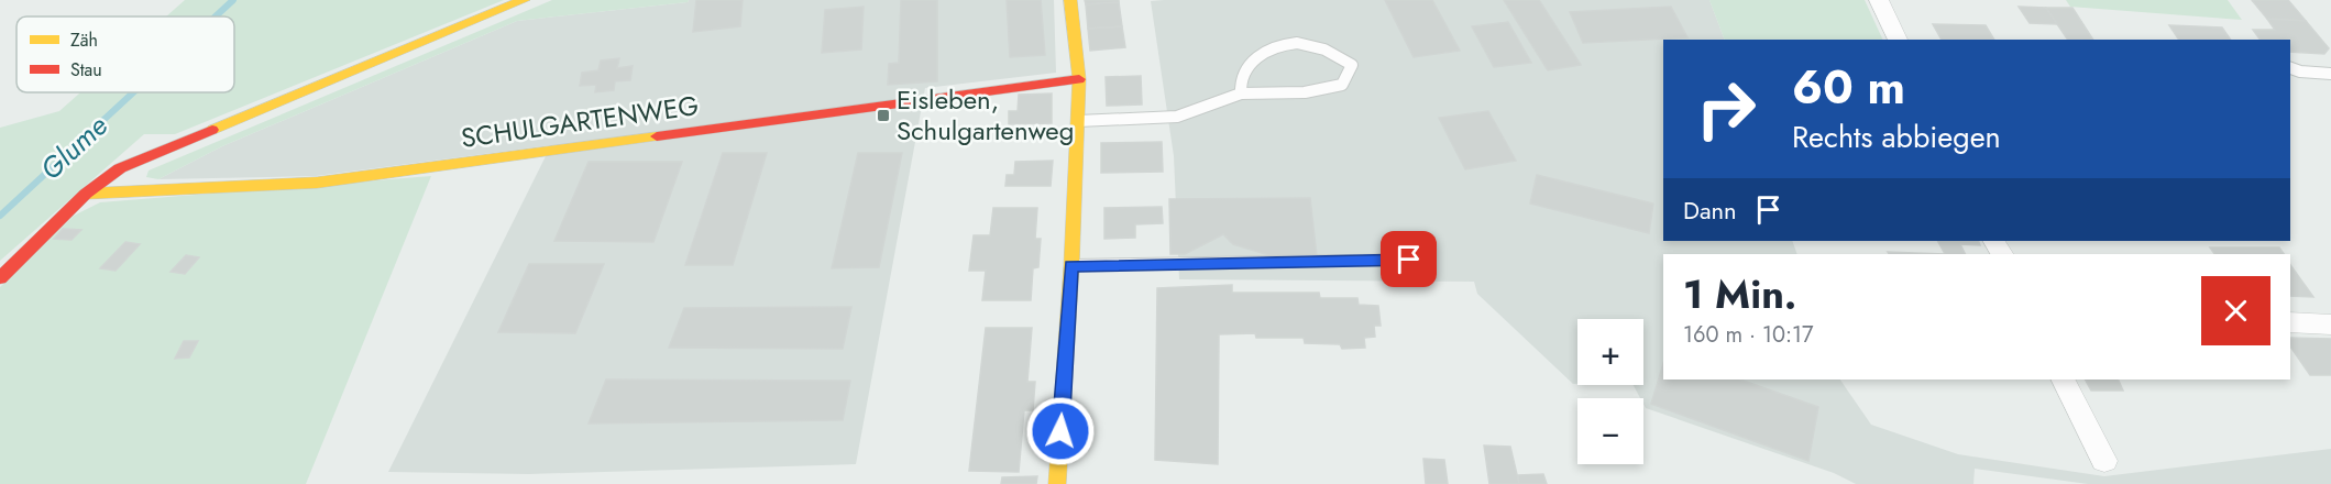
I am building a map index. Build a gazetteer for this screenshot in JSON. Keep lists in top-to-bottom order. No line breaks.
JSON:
{"streets":{"street":["SCHULGARTENWEG"]},"water":["Glume"],"places":{"transit":["Eisleben, Schulgartenweg"]},"legend":["Zäh","Stau"],"page":{"turn":["60 m","Rechts abbiegen"],"then":"Dann","heading":["1 Min.","160 m · 10:17"],"map_buttons":["+","−"]}}
